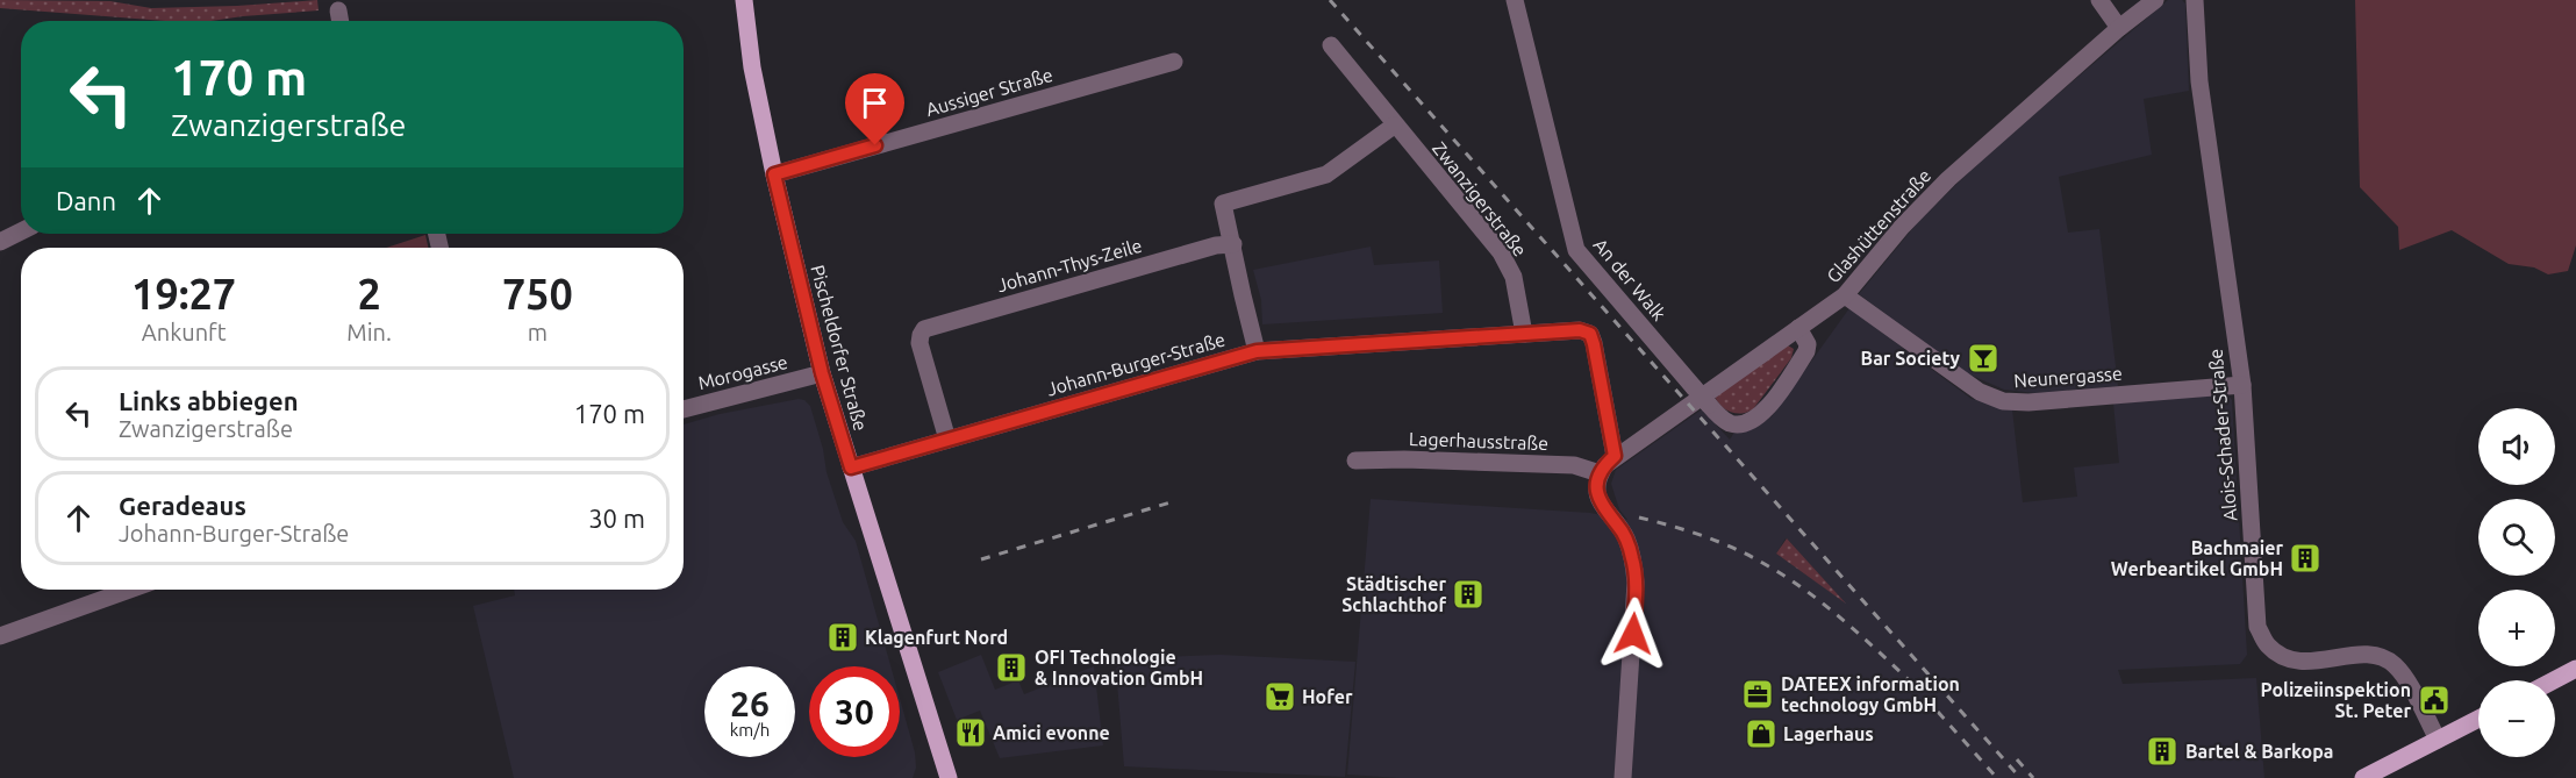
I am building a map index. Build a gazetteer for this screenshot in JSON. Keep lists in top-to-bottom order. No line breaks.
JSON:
{"streets":{"main road":["Pischeldorfer Straße"],"street":["Aussiger Straße","Zwanzigerstraße","Glashüttenstraße","Johann-Thys-Zeile","An der Walk","Johann-Burger-Straße","Morogasse","Neunergasse","Alois-Schader-Straße","Lagerhausstraße"]},"crossings":[["Aussiger Straße","Pischeldorfer Straße"],["Zwanzigerstraße","Johann-Burger-Straße"],["Glashüttenstraße","An der Walk"],["Glashüttenstraße","Neunergasse"],["Johann-Thys-Zeile","Johann-Burger-Straße"],["Pischeldorfer Straße","Johann-Burger-Straße"],["Pischeldorfer Straße","Morogasse"],["Neunergasse","Alois-Schader-Straße"]],"places":{"bar":["Bar Society"],"building":["Bachmaier Werbeartikel GmbH","Städtischer Schlachthof","Klagenfurt Nord","OFI Technologie & Innovation GmbH","Bartel & Barkopa"],"office":["DATEEX information technology GmbH"],"supermarket":["Hofer"],"public building":["Polizeiinspektion St. Peter"],"restaurant":["Amici evonne"],"shop":["Lagerhaus"]},"page":{"turn":["170 m","Zwanzigerstraße"],"then":"Dann","eta":["19:27","Ankunft","2","Min.","750","m"],"list":[{"name":"Links abbiegen","note":"Zwanzigerstraße","value":"170 m"},{"name":"Geradeaus","note":"Johann-Burger-Straße","value":"30 m"}],"map_buttons":["+","−"],"speed":"26 km/h","limit":"30"}}
